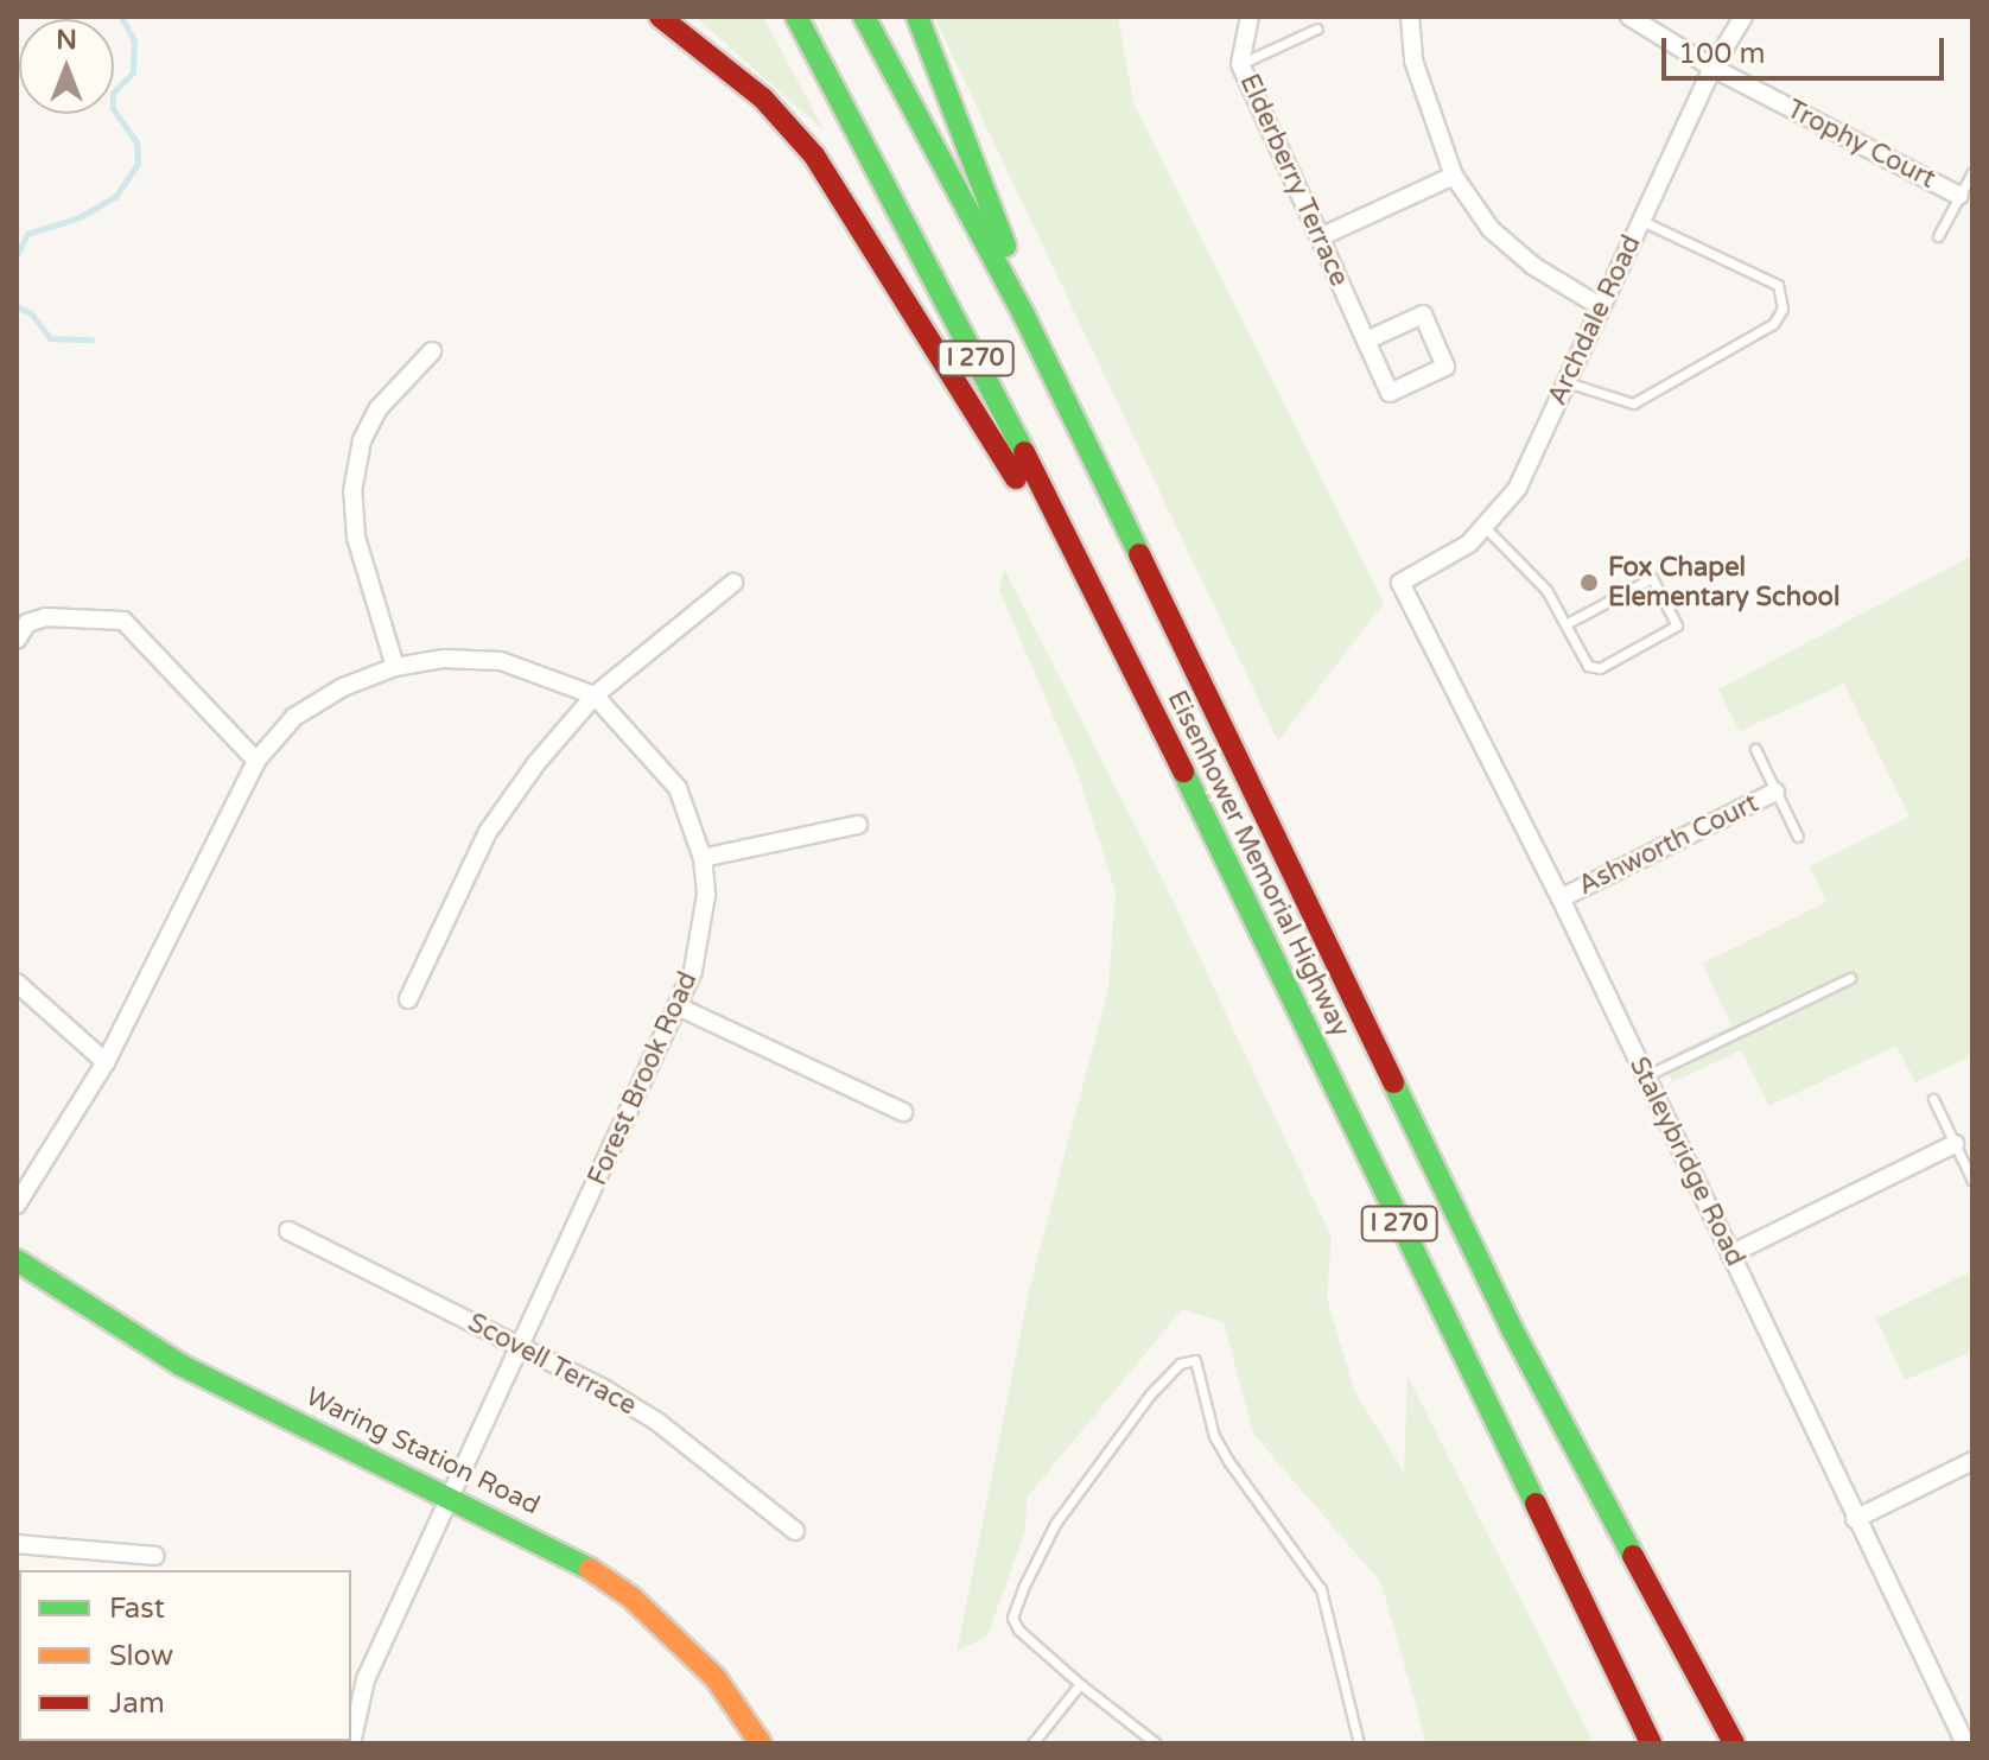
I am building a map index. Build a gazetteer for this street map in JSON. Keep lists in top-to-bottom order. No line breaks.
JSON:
{"streets":{"main road":["I 270","Eisenhower Memorial Highway","Waring Station Road"],"street":["Trophy Court","Elderberry Terrace","Archdale Road","Ashworth Court","Forest Brook Road","Staleybridge Road","Scovell Terrace"]},"crossings":[["Trophy Court","Archdale Road"],["Archdale Road","Staleybridge Road"],["Ashworth Court","Staleybridge Road"],["Forest Brook Road","Scovell Terrace"],["Forest Brook Road","Waring Station Road"]],"places":["Fox Chapel Elementary School"],"legend":["Fast","Slow","Jam"],"scale_bar":"100 m","north":"top"}
